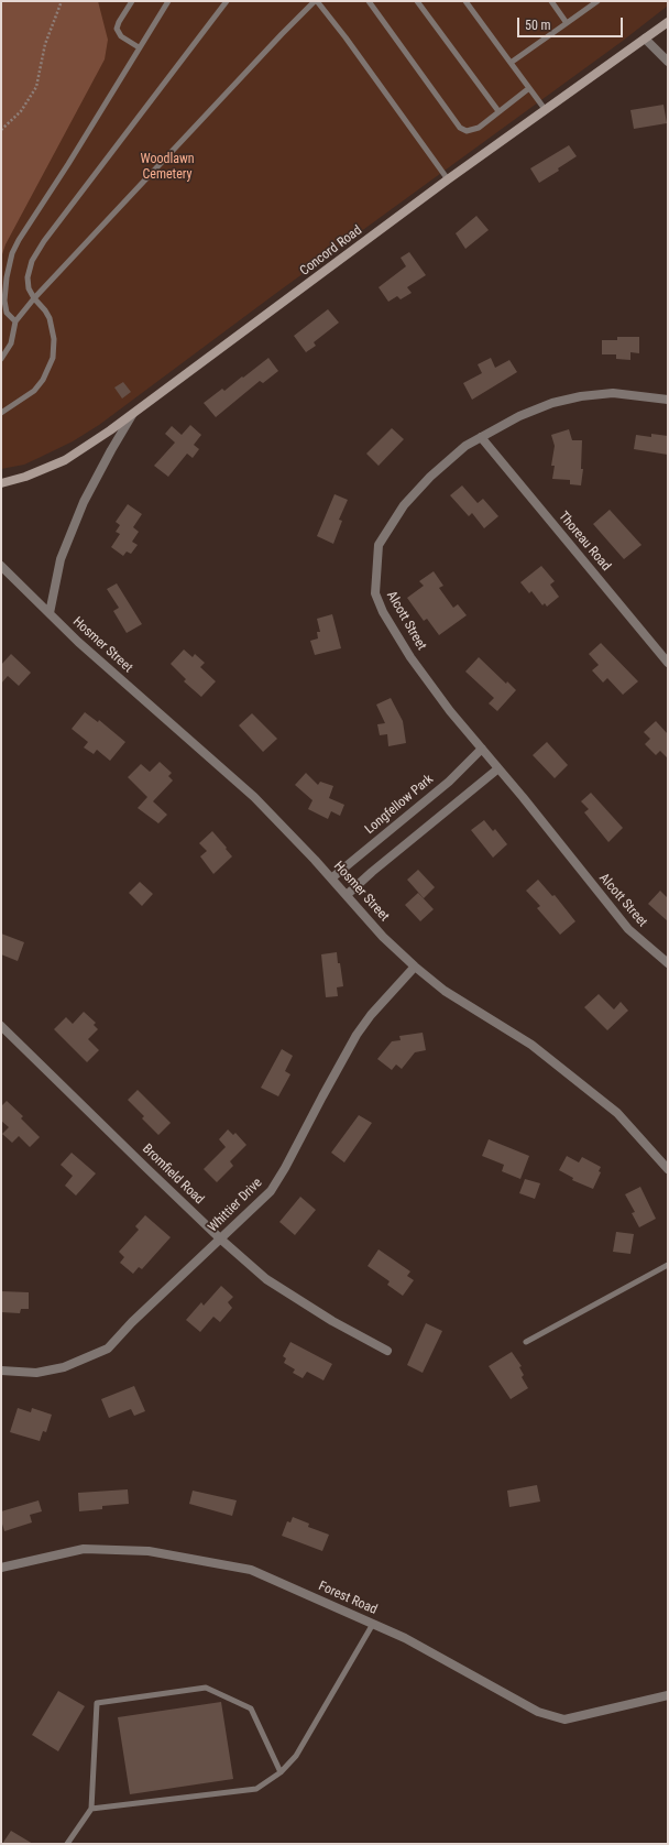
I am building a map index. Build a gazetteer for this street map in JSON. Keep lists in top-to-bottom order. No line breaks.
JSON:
{"streets":{"street":["Concord Road","Thoreau Road","Alcott Street","Hosmer Street","Longfellow Park","Bromfield Road","Whittier Drive","Forest Road"]},"crossings":[["Thoreau Road","Alcott Street"],["Alcott Street","Longfellow Park"],["Hosmer Street","Longfellow Park"],["Hosmer Street","Whittier Drive"],["Bromfield Road","Whittier Drive"]],"parks":["Woodlawn Cemetery"],"scale_bar":"50 m"}
